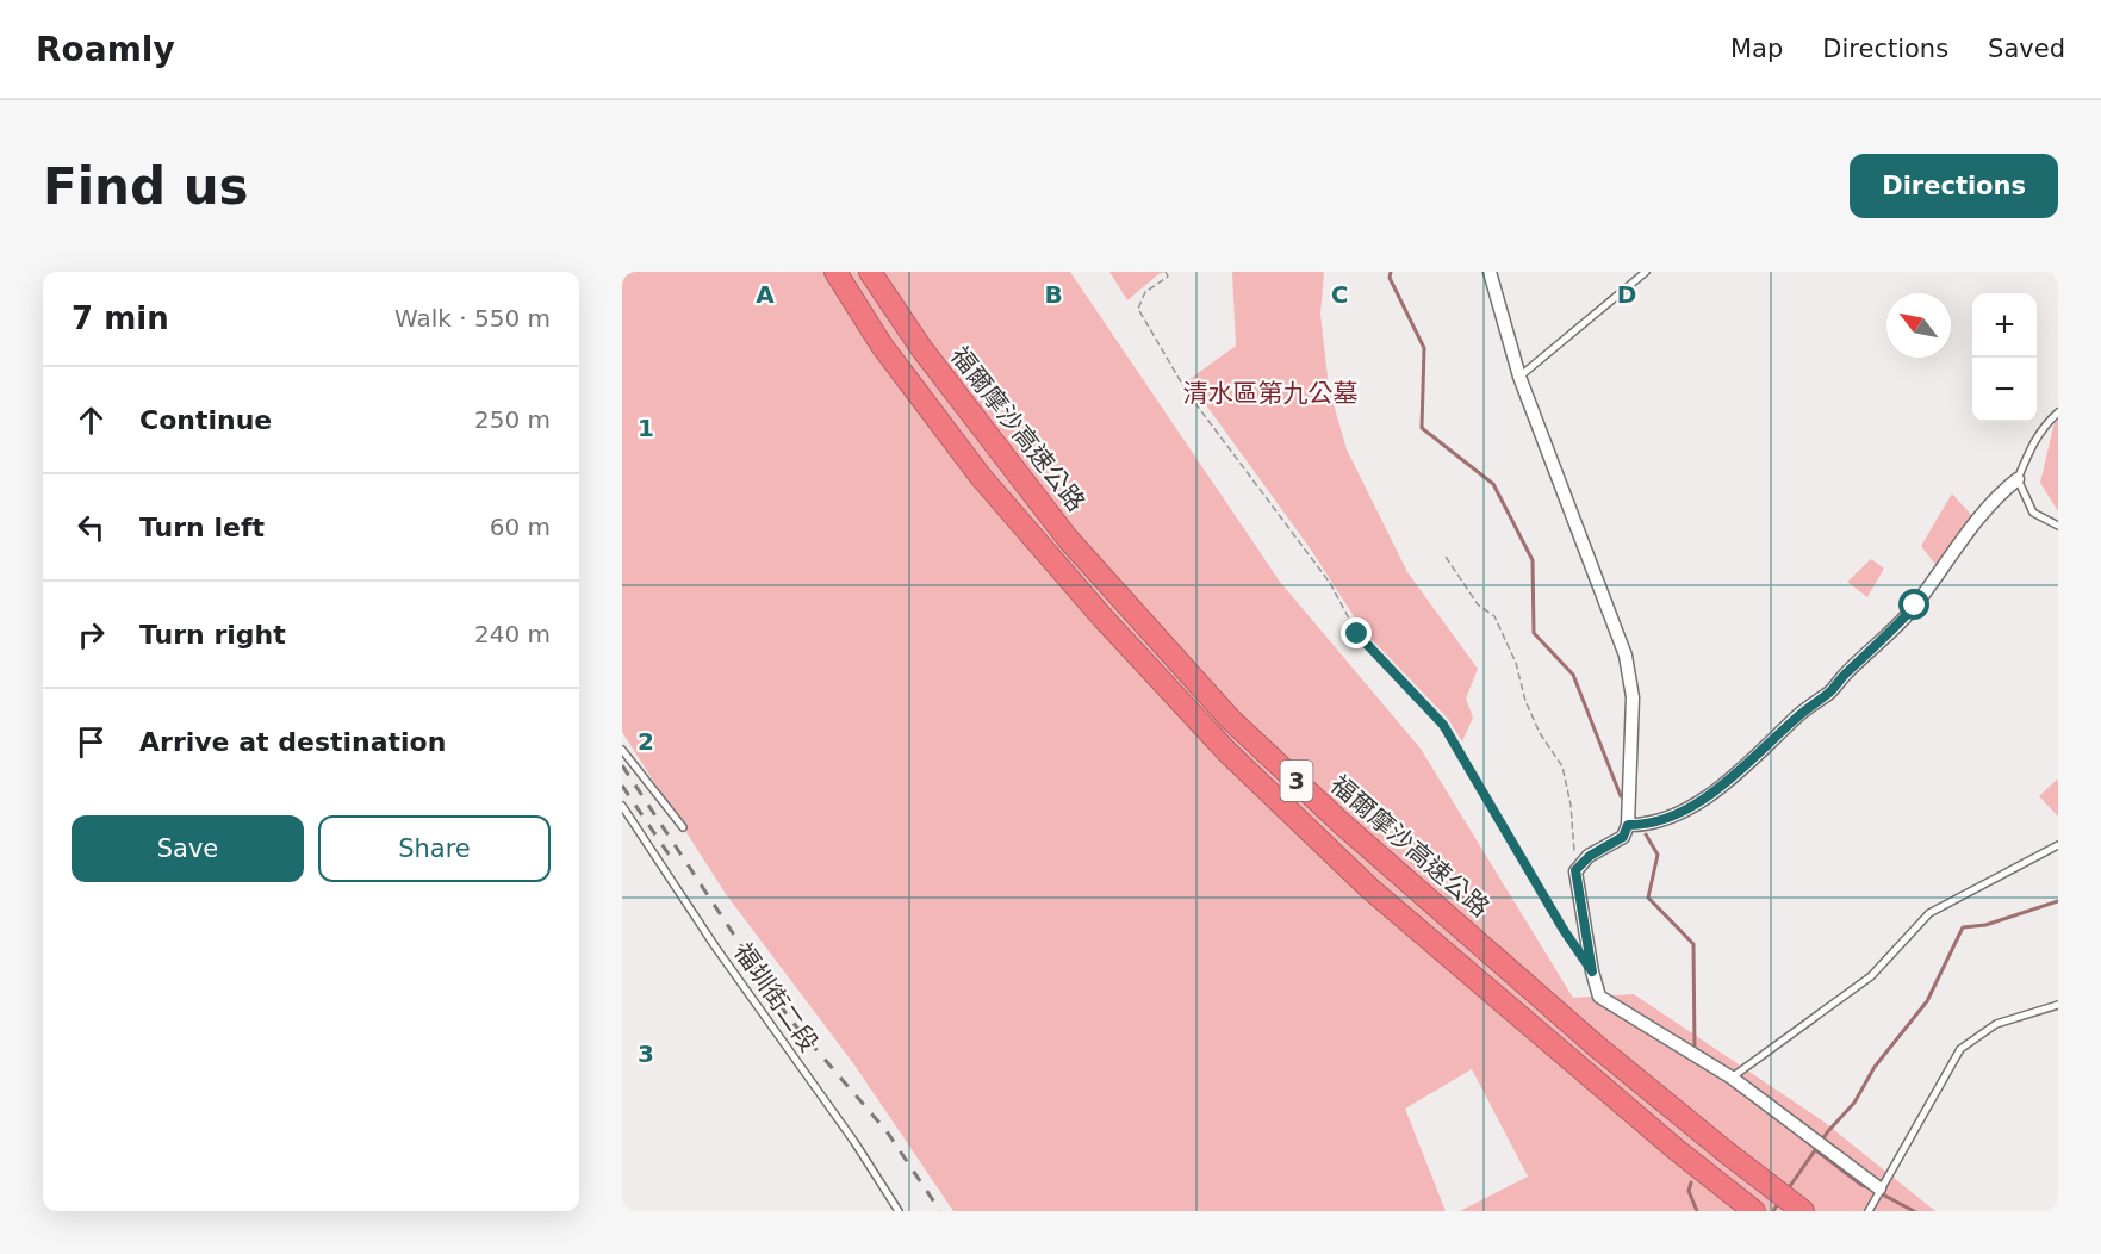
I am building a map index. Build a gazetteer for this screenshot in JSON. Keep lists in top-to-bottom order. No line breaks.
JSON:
{"streets":{"highway":["福爾摩沙高速公路","3"],"lane":["福圳街二段"]},"parks":["清水區第九公墓"],"north":"top left","page":{"header":"Roamly","nav":["Map","Directions","Saved"],"buttons":["Directions",["Save","Share"]],"title":"Find us","heading":["7 min","Walk · 550 m"],"map_buttons":["+","−"],"list":[["Continue","250 m"],["Turn left","60 m"],["Turn right","240 m"],"Arrive at destination"]},"grid":{"columns":["A","B","C","D"],"rows":["1","2","3"]}}
